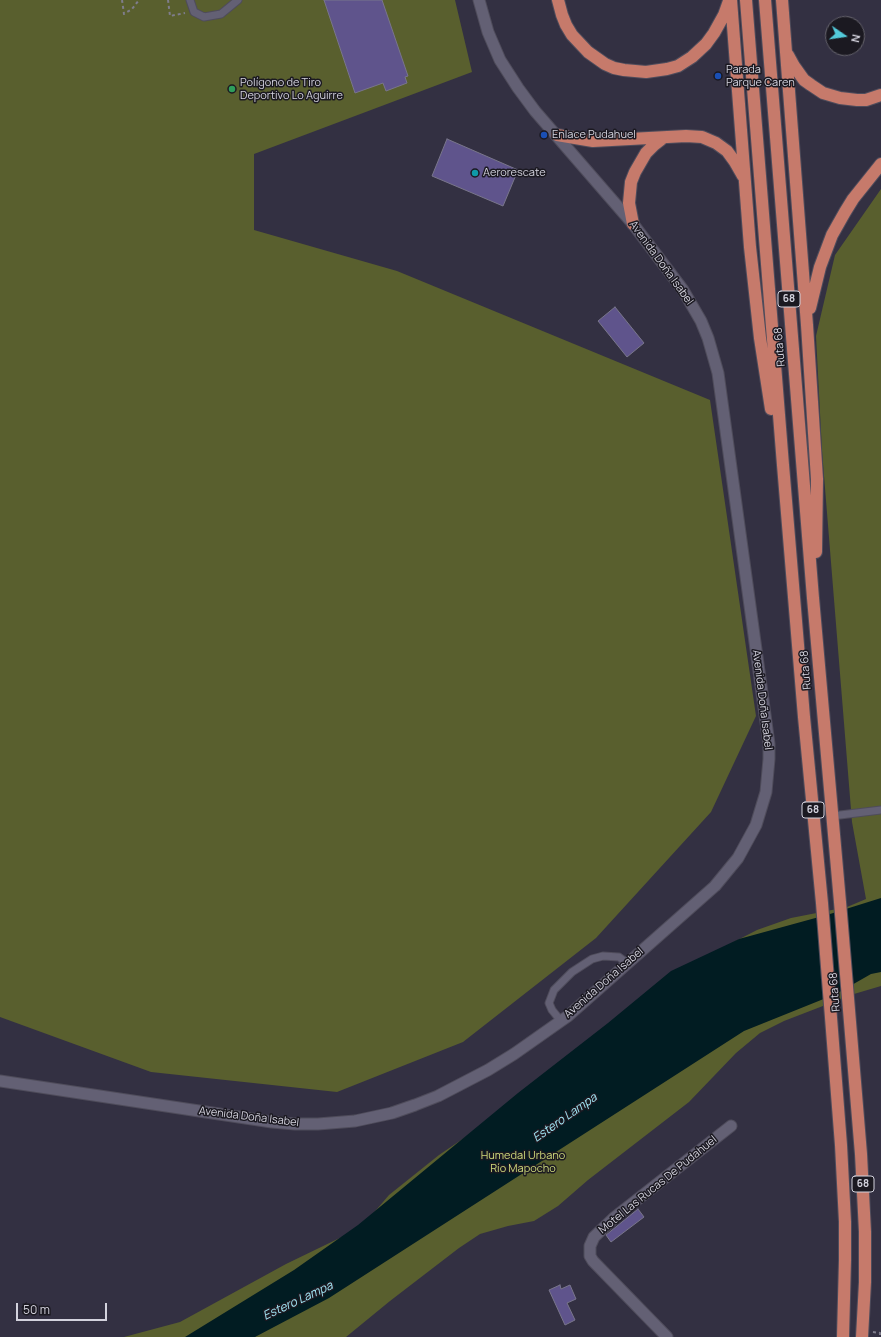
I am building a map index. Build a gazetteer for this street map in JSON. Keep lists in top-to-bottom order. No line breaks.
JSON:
{"streets":{"highway":["68","Ruta 68"],"street":["Avenida Doña Isabel","Motel Las Rucas De Pudahuel"]},"water":["Estero Lampa"],"parks":["Humedal Urbano Río Mapocho"],"places":["Parada Parque Caren","Polígono de Tiro Deportivo Lo Aguirre","Enlace Pudahuel","Aerorescate"],"scale_bar":"50 m","north":"right"}
